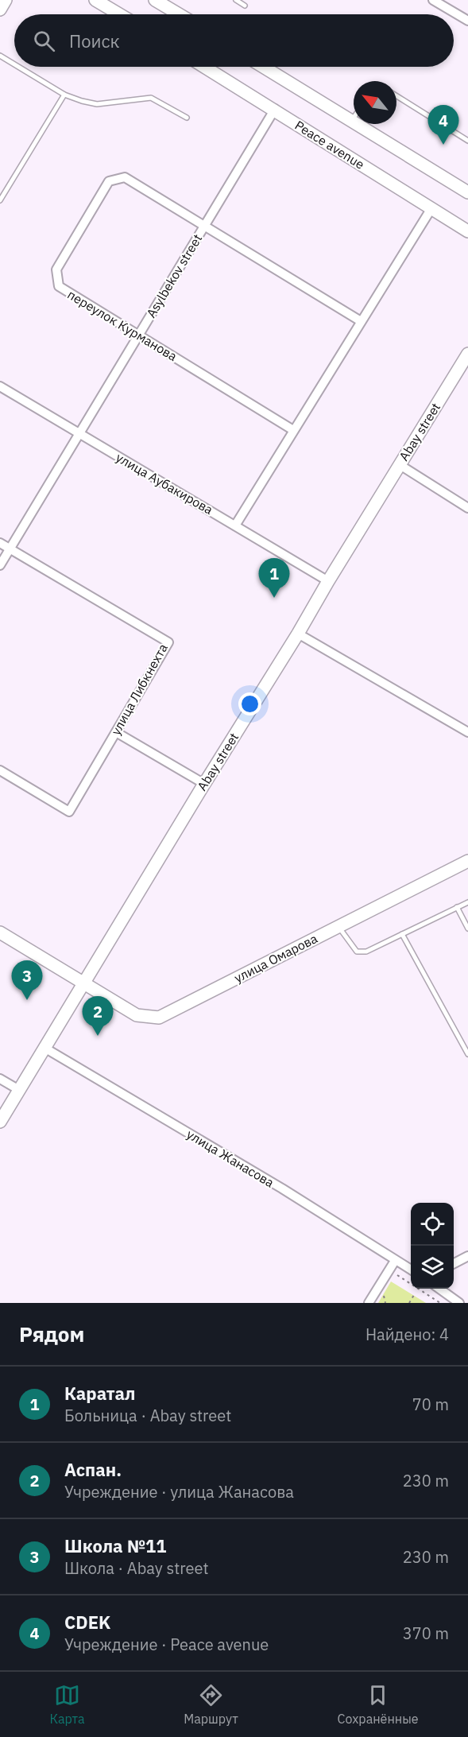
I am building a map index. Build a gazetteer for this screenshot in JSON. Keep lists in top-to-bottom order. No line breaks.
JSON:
{"streets":{"main road":["Peace avenue","Abay street","улица Омарова"],"street":["Asylbekov street","переулок Курманова","улица Аубакирова","улица Либкнехта","улица Жанасова"]},"crossings":[["Peace avenue","Asylbekov street"],["Asylbekov street","переулок Курманова"],["Asylbekov street","улица Аубакирова"],["Asylbekov street","улица Либкнехта"],["Abay street","улица Аубакирова"],["Abay street","улица Омарова"],["Abay street","улица Жанасова"]],"north":"top left","page":{"search":"Поиск","pins":["4","1","3","2"],"heading":["Рядом","Найдено: 4"],"list":[{"mark":"1","name":"Каратал","note":"Больница · Abay street","value":"70 m"},{"mark":"2","name":"Аспан.","note":"Учреждение · улица Жанасова","value":"230 m"},{"mark":"3","name":"Школа №11","note":"Школа · Abay street","value":"230 m"},{"mark":"4","name":"CDEK","note":"Учреждение · Peace avenue","value":"370 m"}],"nav":["Карта","Маршрут","Сохранённые"]}}
